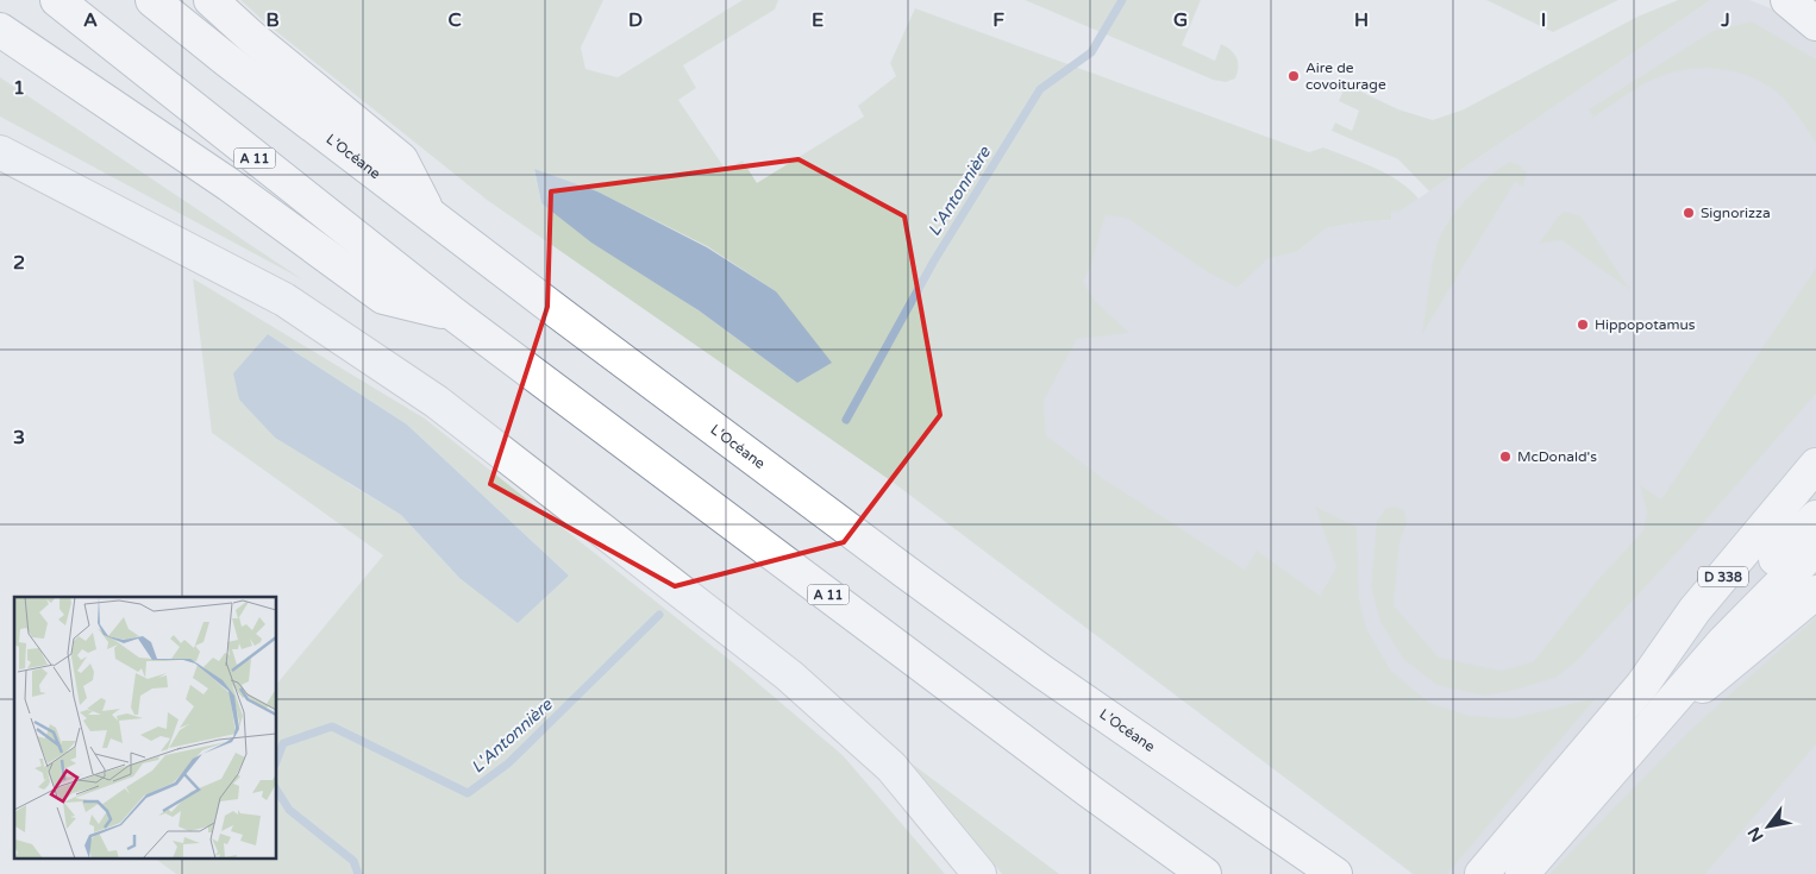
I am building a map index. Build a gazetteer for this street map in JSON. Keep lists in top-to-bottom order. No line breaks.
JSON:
{"streets":{"main road":["L’Océane","A 11","D 338"]},"water":["L'Antonnière"],"places":["Aire de covoiturage","Signorizza","Hippopotamus","McDonald's"],"north":"bottom left","grid":{"columns":["A","B","C","D","E","F","G","H","I","J"],"rows":["1","2","3"]}}
